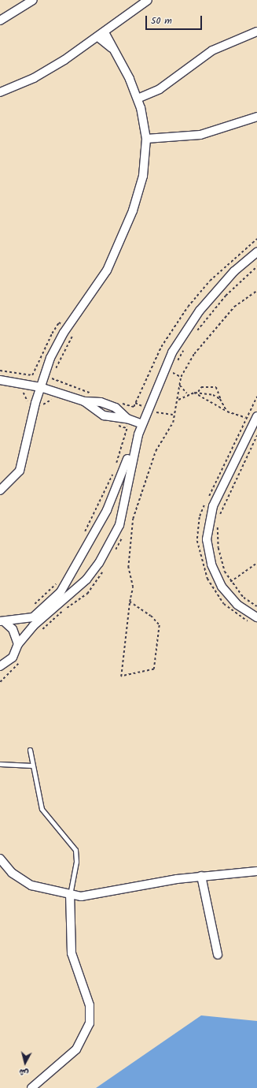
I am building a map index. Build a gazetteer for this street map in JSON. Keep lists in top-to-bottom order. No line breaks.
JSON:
{"scale_bar":"50 m","north":"bottom"}
